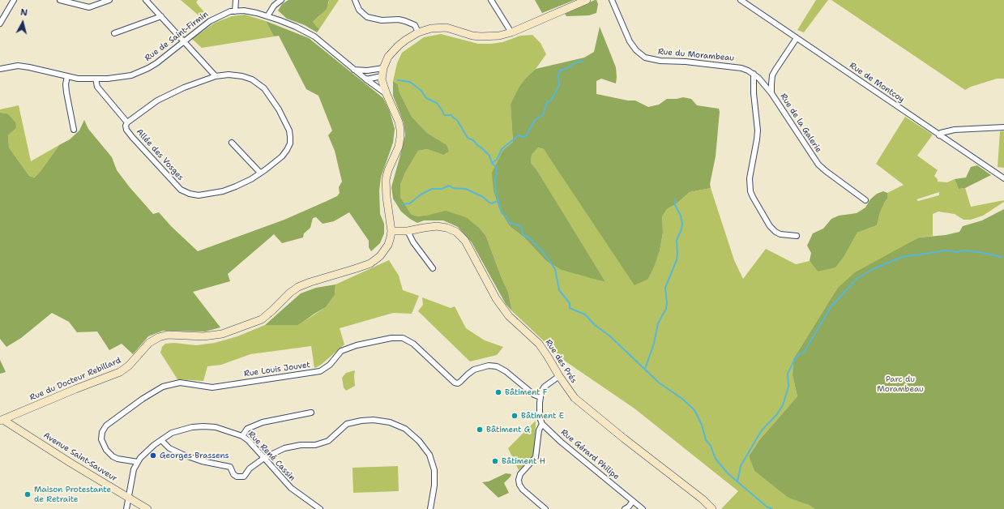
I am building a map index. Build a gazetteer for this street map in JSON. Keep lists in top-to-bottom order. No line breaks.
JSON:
{"streets":{"main road":["Rue des Prés","Rue du Docteur Rebillard","Avenue Saint-Sauveur"],"street":["Rue de Saint-Firmin","Rue du Morambeau","Rue de Montcoy","Rue de la Galerie","Allée des Vosges","Rue Louis Jouvet","Rue Gérard Philipe","Rue René Cassin"]},"crossings":[["Rue de Saint-Firmin","Allée des Vosges"],["Rue de Saint-Firmin","Rue du Docteur Rebillard"],["Rue du Morambeau","Rue de la Galerie"],["Rue de Montcoy","Rue de la Galerie"],["Rue des Prés","Rue du Docteur Rebillard"],["Rue Louis Jouvet","Rue René Cassin"],["Rue du Docteur Rebillard","Avenue Saint-Sauveur"],["Rue René Cassin","Avenue Saint-Sauveur"]],"parks":["Parc du Morambeau"],"places":["Bâtiment F","Bâtiment E","Bâtiment G","Georges Brassens","Bâtiment H","Maison Protestante de Retraite"],"north":"top"}
